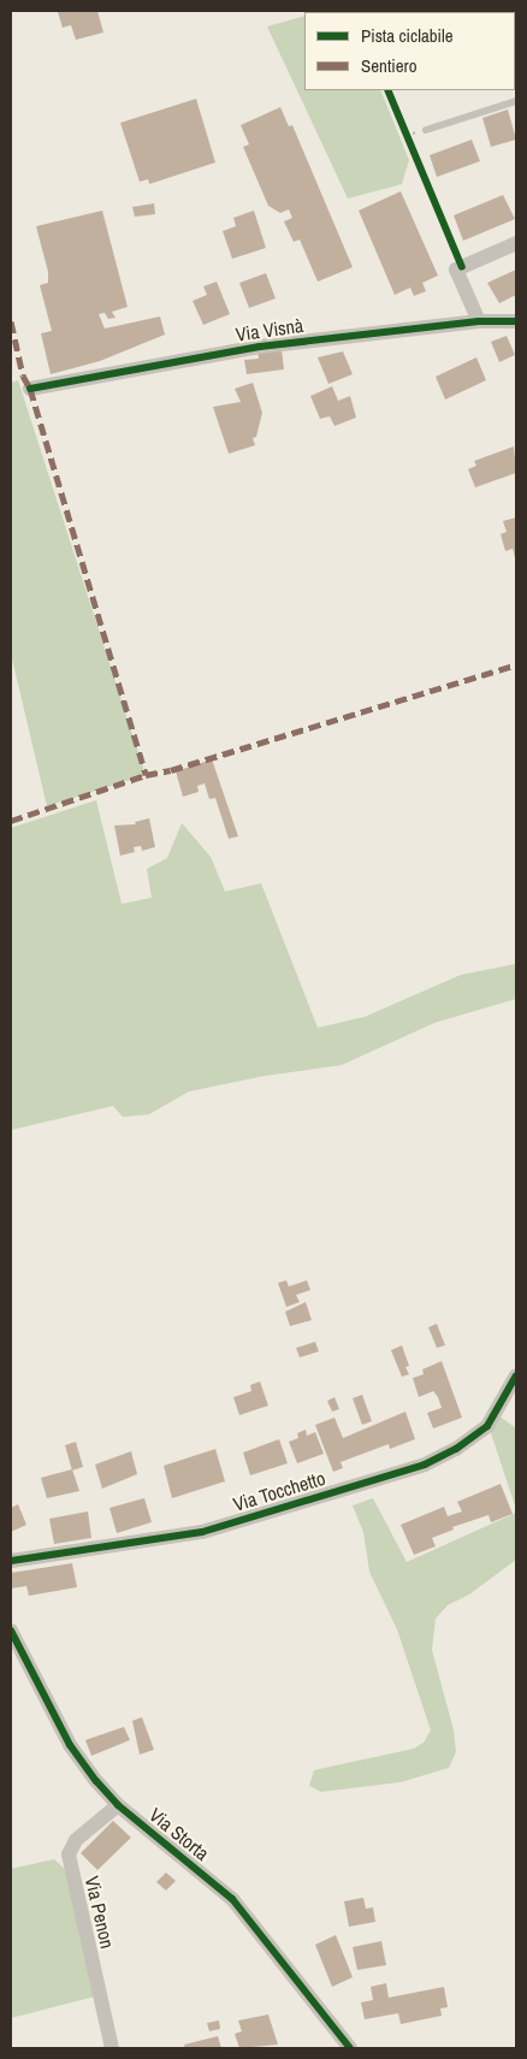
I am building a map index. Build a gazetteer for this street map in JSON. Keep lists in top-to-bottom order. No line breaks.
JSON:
{"streets":{"street":["Via Visnà","Via Tocchetto","Via Storta","Via Penon"]},"crossings":[["Via Storta","Via Penon"]],"legend":["Pista ciclabile","Sentiero"]}
